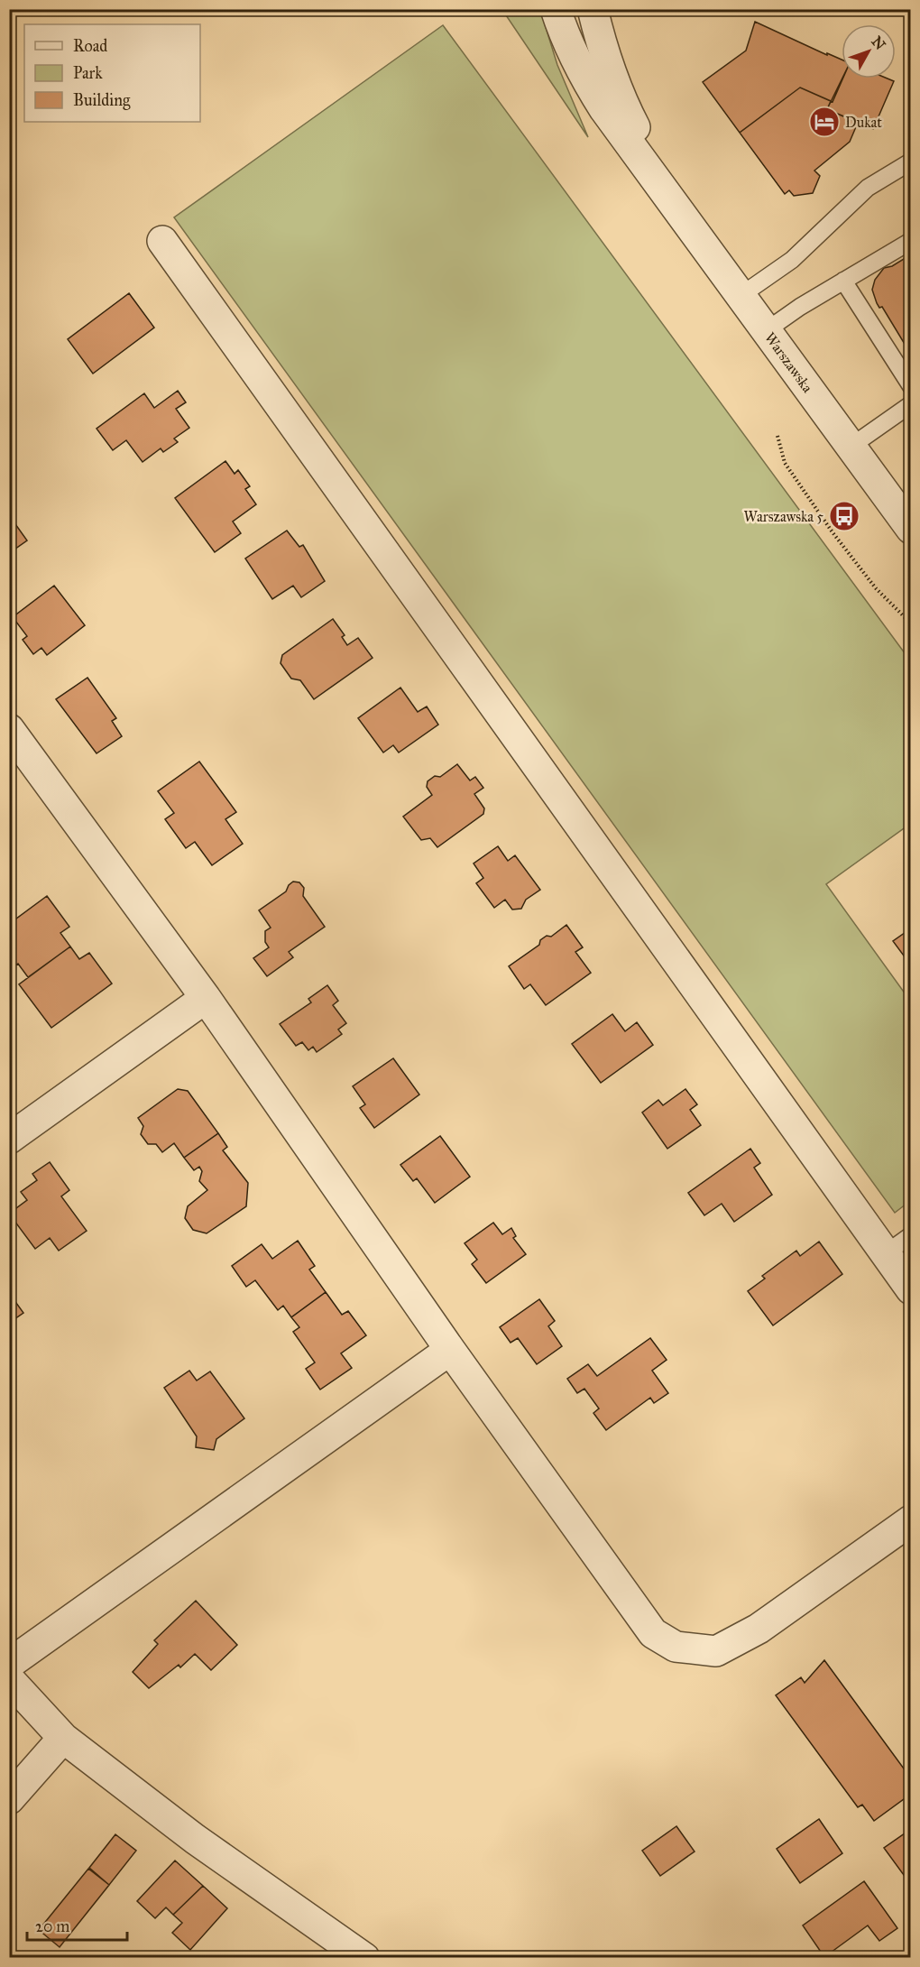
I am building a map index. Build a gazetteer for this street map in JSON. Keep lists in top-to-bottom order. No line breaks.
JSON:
{"streets":{"street":["Warszawska"]},"places":{"hotel":["Dukat"],"bus stop":["Warszawska 5"]},"legend":["Road","Park","Building"],"scale_bar":"20 m","north":"top right"}
